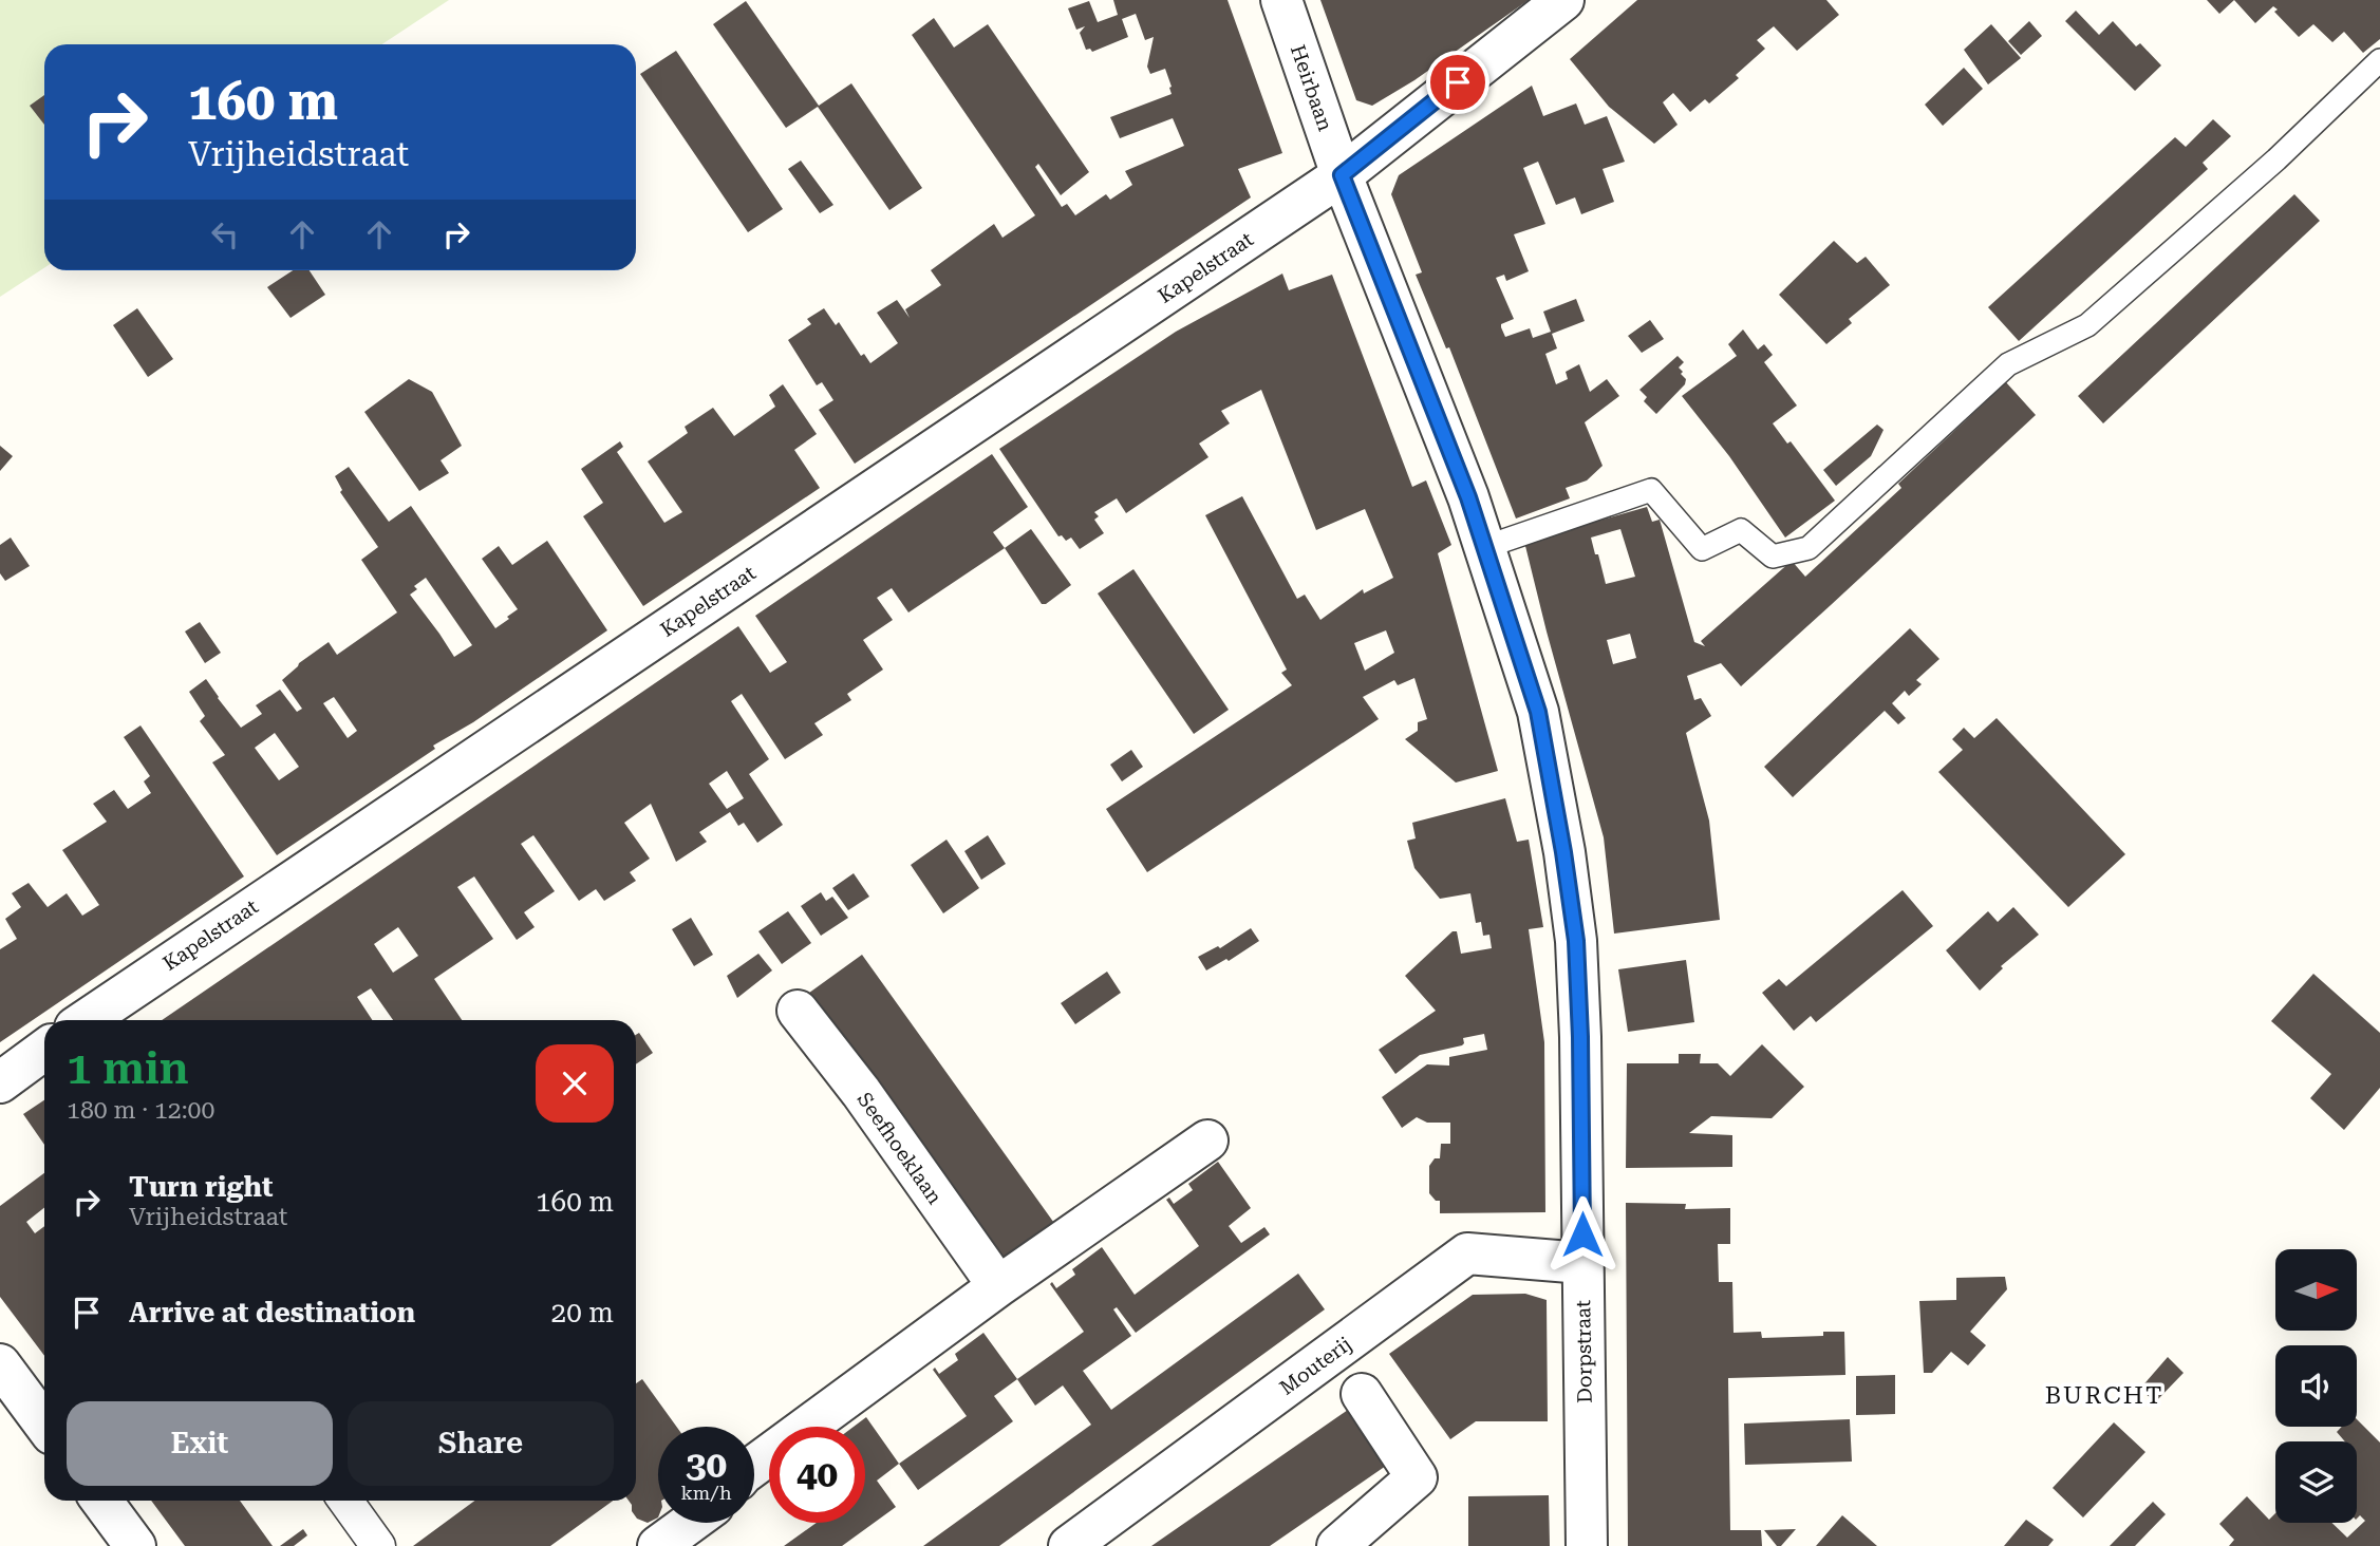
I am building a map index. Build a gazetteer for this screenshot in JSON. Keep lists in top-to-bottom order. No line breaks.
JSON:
{"streets":{"street":["Heirbaan","Kapelstraat","Seefhoeklaan","Dorpstraat","Mouterij"]},"crossings":[["Heirbaan","Kapelstraat"],["Heirbaan","Dorpstraat"],["Kapelstraat","Dorpstraat"],["Dorpstraat","Mouterij"]],"districts":["BURCHT"],"north":"right","page":{"turn":["160 m","Vrijheidstraat"],"heading":["1 min","180 m · 12:00"],"list":[{"name":"Turn right","note":"Vrijheidstraat","value":"160 m"},{"name":"Arrive at destination","value":"20 m"}],"buttons":["Exit","Share"],"speed":"30 km/h","limit":"40"}}
